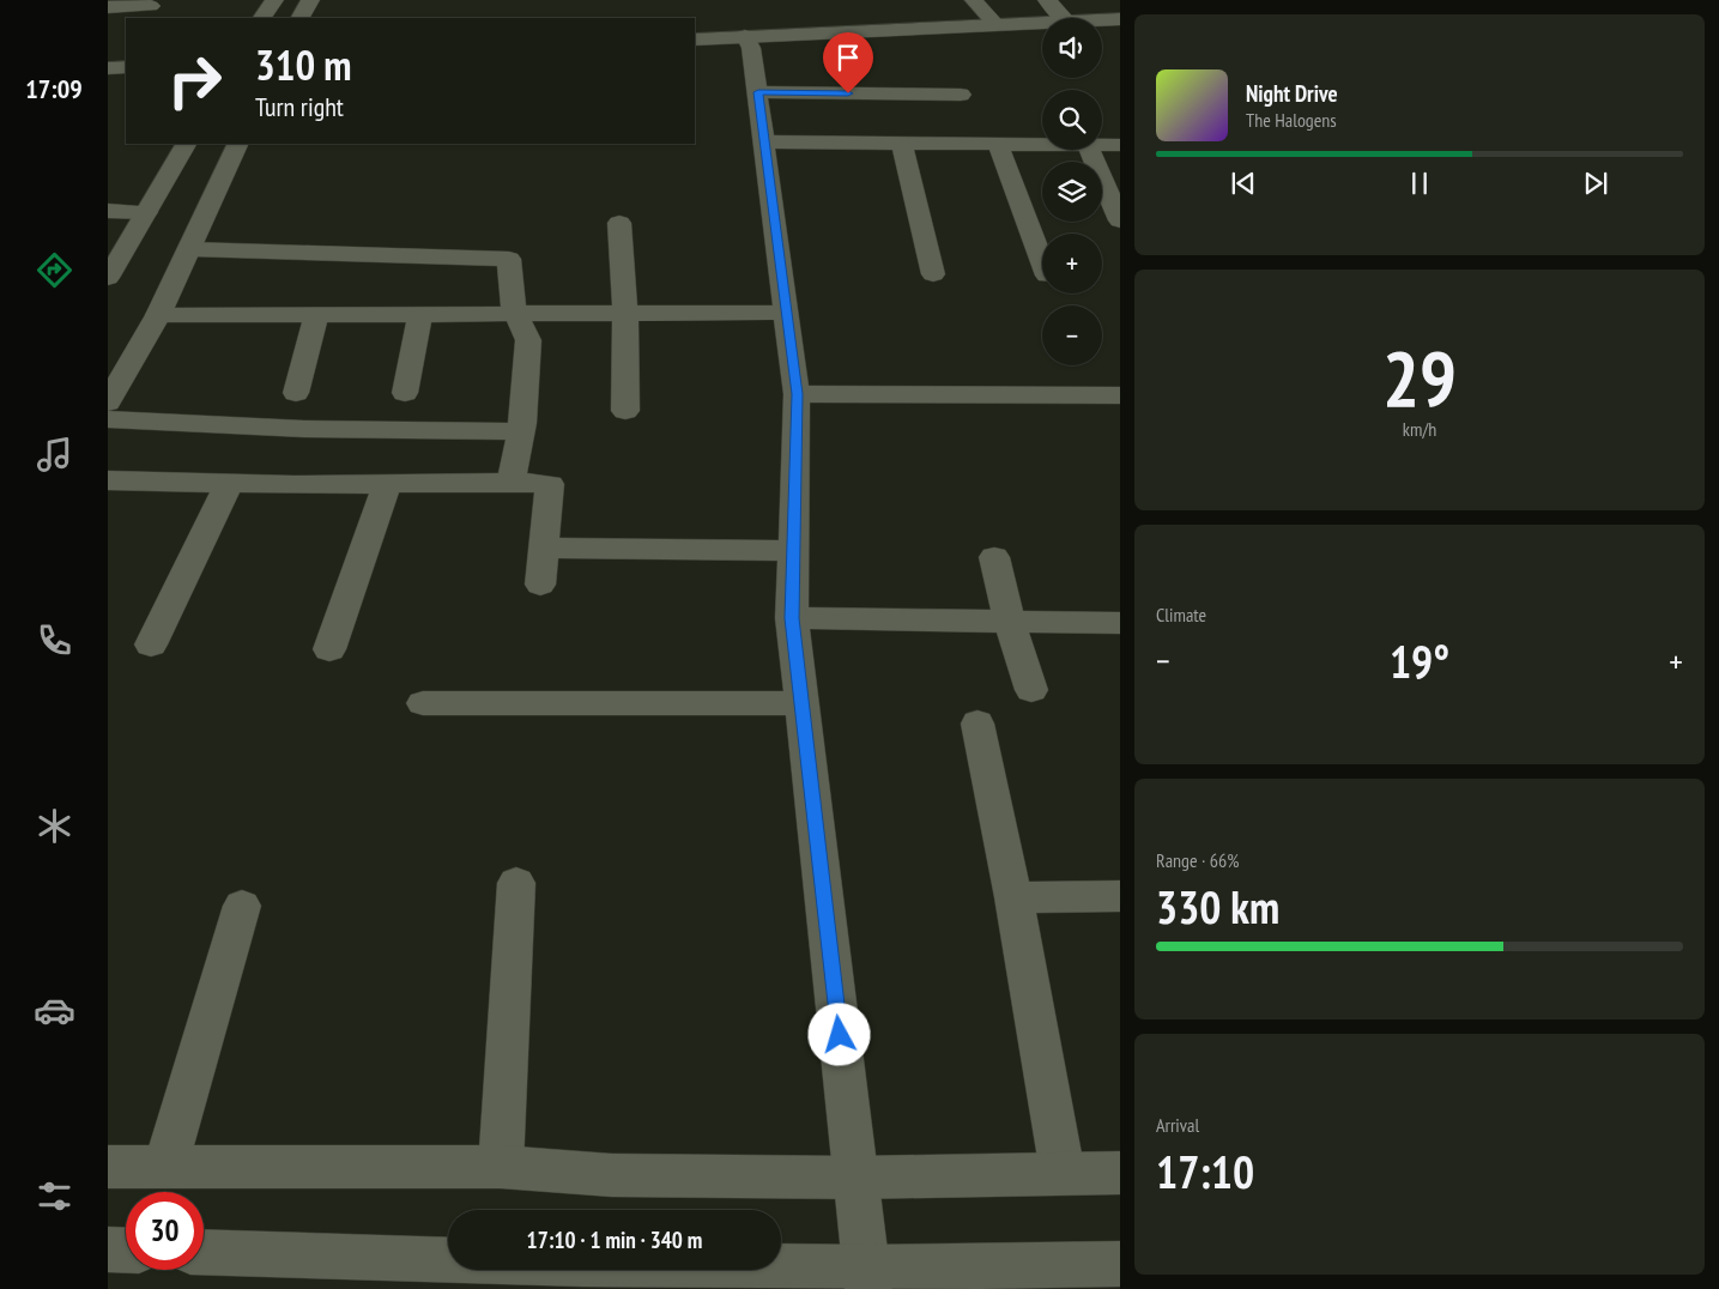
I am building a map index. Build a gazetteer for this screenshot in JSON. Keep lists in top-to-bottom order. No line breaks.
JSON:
{"page":{"tabs":"17:09","map_buttons":["+","−"],"turn":["310 m","Turn right"],"song":["Night Drive","The Halogens"],"tile":[["29","km/h"],"Climate",["Range · 66%","330 km"],["Arrival","17:10"]],"heat":["−","19°","+"],"limit":"30","trip":"17:10 · 1 min · 340 m"}}
